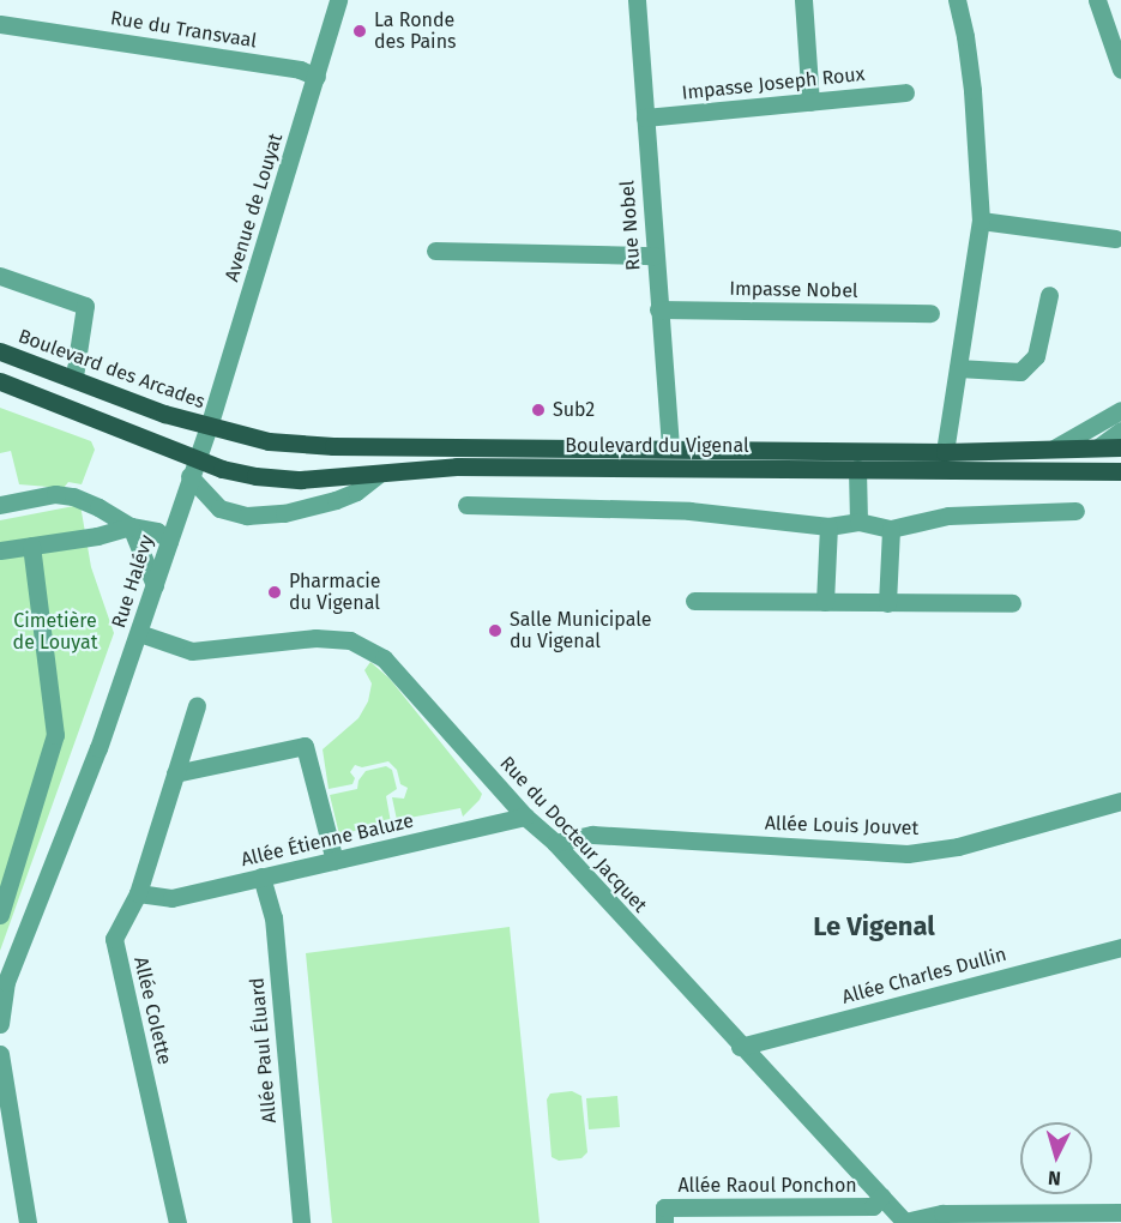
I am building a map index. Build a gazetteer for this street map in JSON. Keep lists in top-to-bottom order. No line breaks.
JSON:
{"streets":{"main road":["Boulevard des Arcades","Boulevard du Vigenal"],"street":["Rue du Transvaal","Impasse Joseph Roux","Avenue de Louyat","Rue Nobel","Impasse Nobel","Rue Halévy","Allée Louis Jouvet","Rue du Docteur Jacquet","Allée Étienne Baluze","Allée Charles Dullin","Allée Colette","Allée Paul Éluard","Allée Raoul Ponchon"]},"crossings":[["Rue du Transvaal","Avenue de Louyat"],["Impasse Joseph Roux","Rue Nobel"],["Avenue de Louyat","Boulevard des Arcades"],["Avenue de Louyat","Boulevard du Vigenal"],["Avenue de Louyat","Rue Halévy"],["Rue Nobel","Impasse Nobel"],["Rue Nobel","Boulevard du Vigenal"],["Boulevard des Arcades","Boulevard du Vigenal"],["Boulevard des Arcades","Rue Halévy"],["Boulevard du Vigenal","Rue Halévy"],["Rue Halévy","Rue du Docteur Jacquet"],["Allée Louis Jouvet","Rue du Docteur Jacquet"],["Rue du Docteur Jacquet","Allée Étienne Baluze"],["Rue du Docteur Jacquet","Allée Charles Dullin"],["Rue du Docteur Jacquet","Allée Raoul Ponchon"],["Allée Étienne Baluze","Allée Colette"],["Allée Étienne Baluze","Allée Paul Éluard"]],"districts":["Le Vigenal"],"parks":["Cimetière de Louyat"],"places":["La Ronde des Pains","Sub2","Pharmacie du Vigenal","Salle Municipale du Vigenal"],"north":"bottom"}
